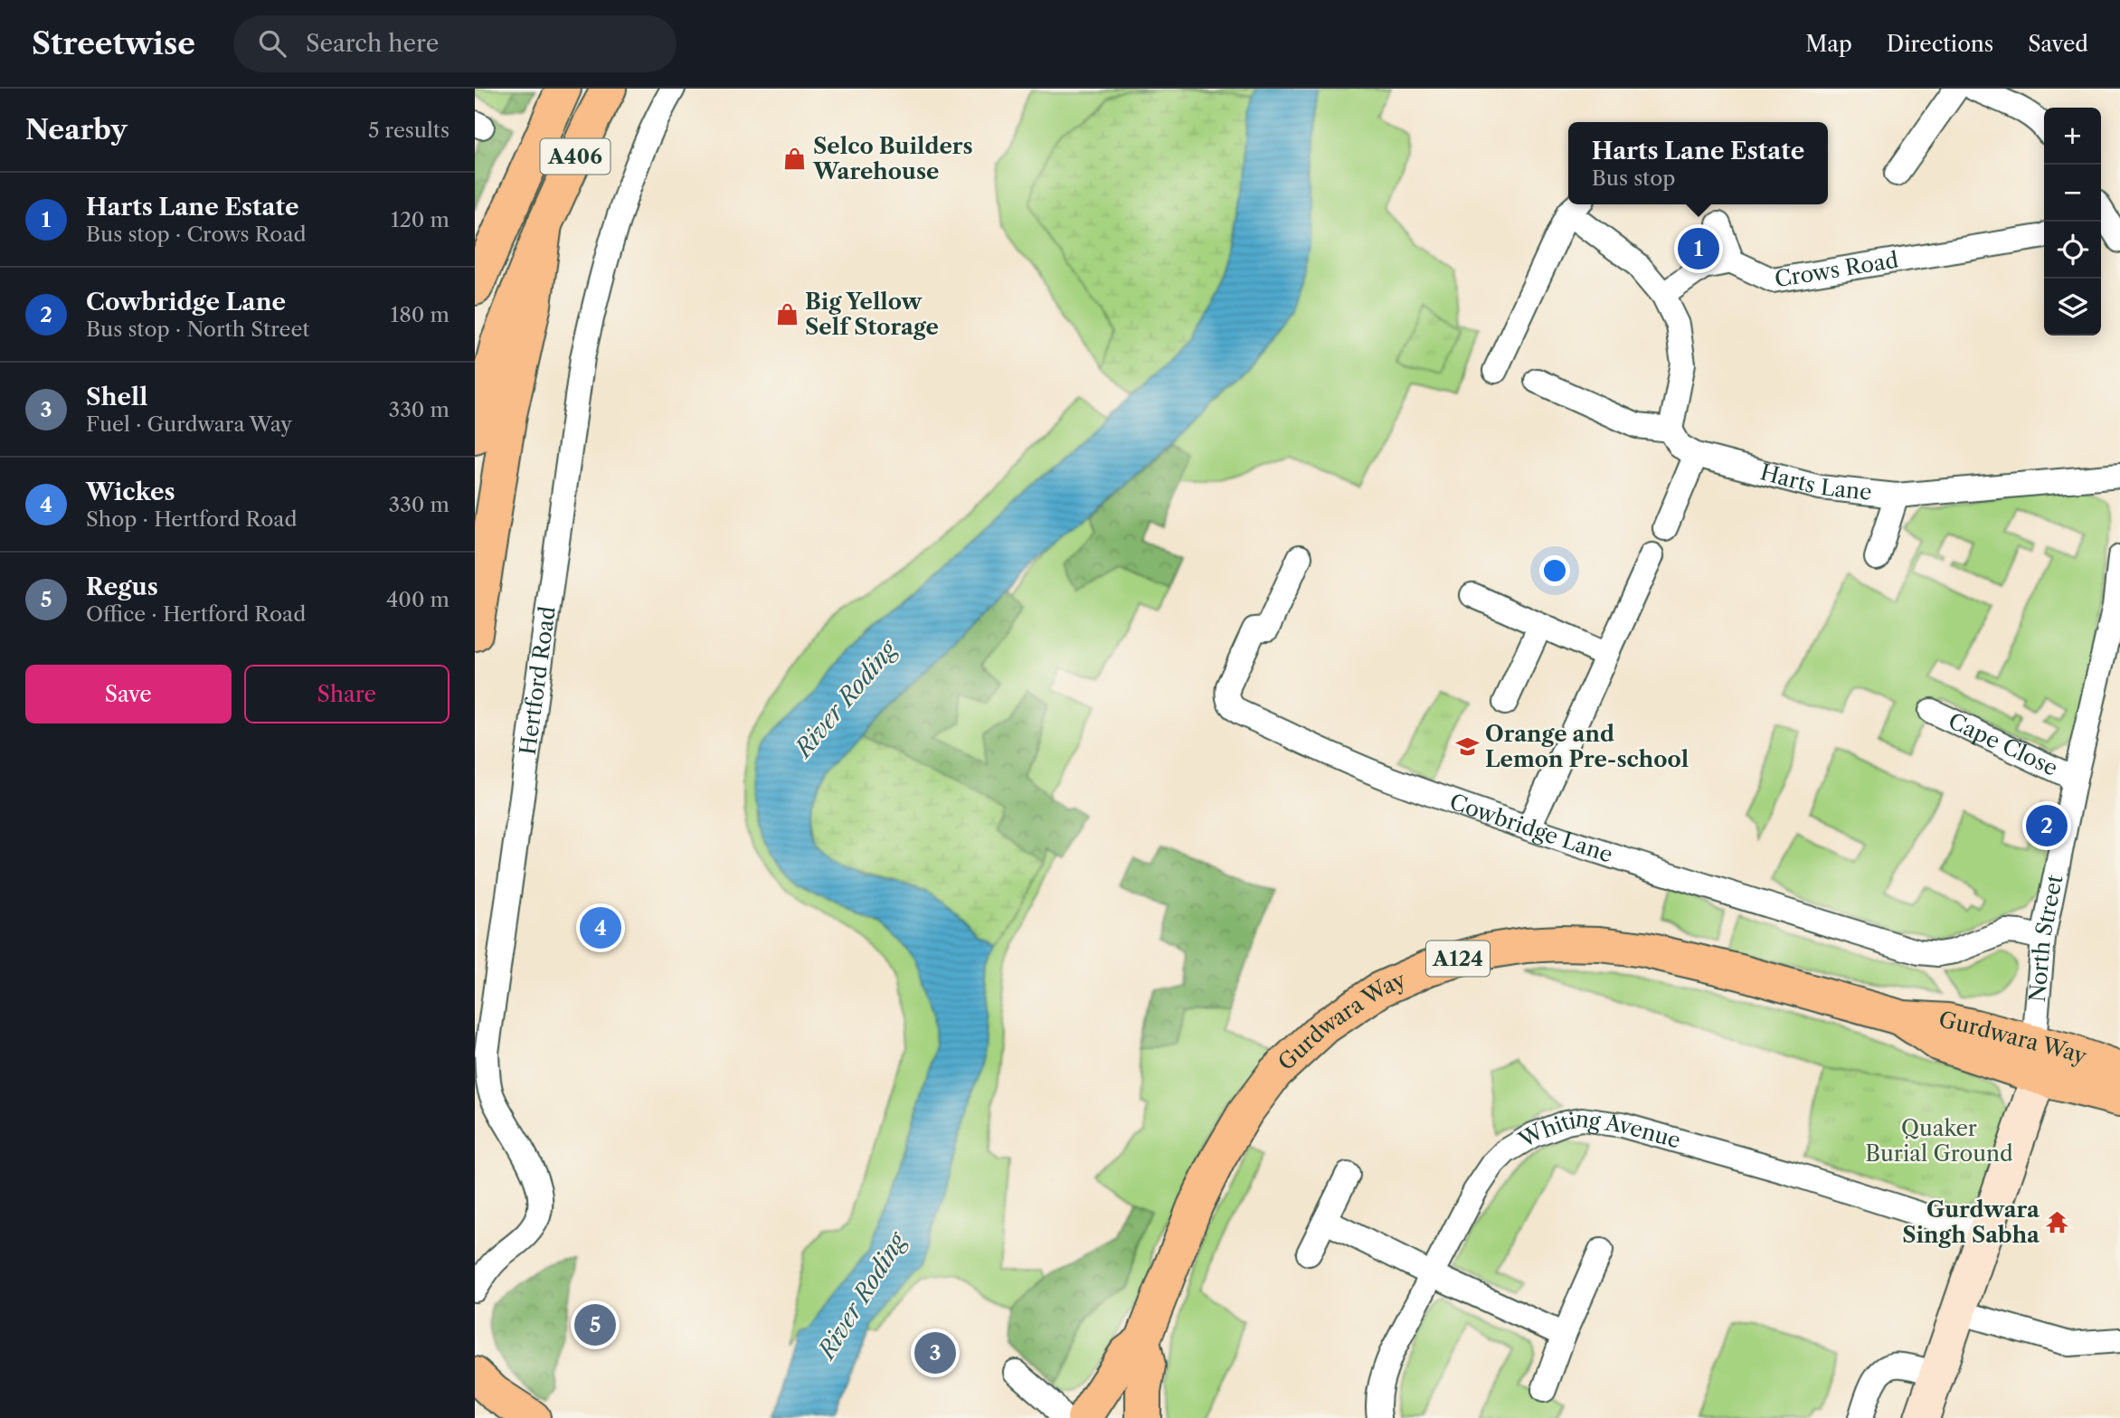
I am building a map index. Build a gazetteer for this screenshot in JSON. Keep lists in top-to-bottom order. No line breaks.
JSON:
{"streets":{"main road":["A406","A124","Gurdwara Way"],"street":["Crows Road","Harts Lane","Hertford Road","Cape Close","Cowbridge Lane","North Street","Whiting Avenue"]},"crossings":[["Cape Close","North Street"],["Cowbridge Lane","North Street"],["North Street","Gurdwara Way"],["North Street","Whiting Avenue"]],"water":["River Roding"],"parks":["Quaker Burial Ground"],"places":{"shop":["Selco Builders Warehouse","Big Yellow Self Storage"],"school or university":["Orange and Lemon Pre-school"],"temple":["Gurdwara Singh Sabha"]},"page":{"header":"Streetwise","search":"Search here","nav":["Map","Directions","Saved"],"heading":["Nearby","5 results"],"map_buttons":["+","−"],"popup":["Harts Lane Estate","Bus stop"],"list":[{"mark":"1","name":"Harts Lane Estate","note":"Bus stop · Crows Road","value":"120 m"},{"mark":"2","name":"Cowbridge Lane","note":"Bus stop · North Street","value":"180 m"},{"mark":"3","name":"Shell","note":"Fuel · Gurdwara Way","value":"330 m"},{"mark":"4","name":"Wickes","note":"Shop · Hertford Road","value":"330 m"},{"mark":"5","name":"Regus","note":"Office · Hertford Road","value":"400 m"}],"pins":["1","2","4","5","3"],"buttons":["Save","Share"]}}
